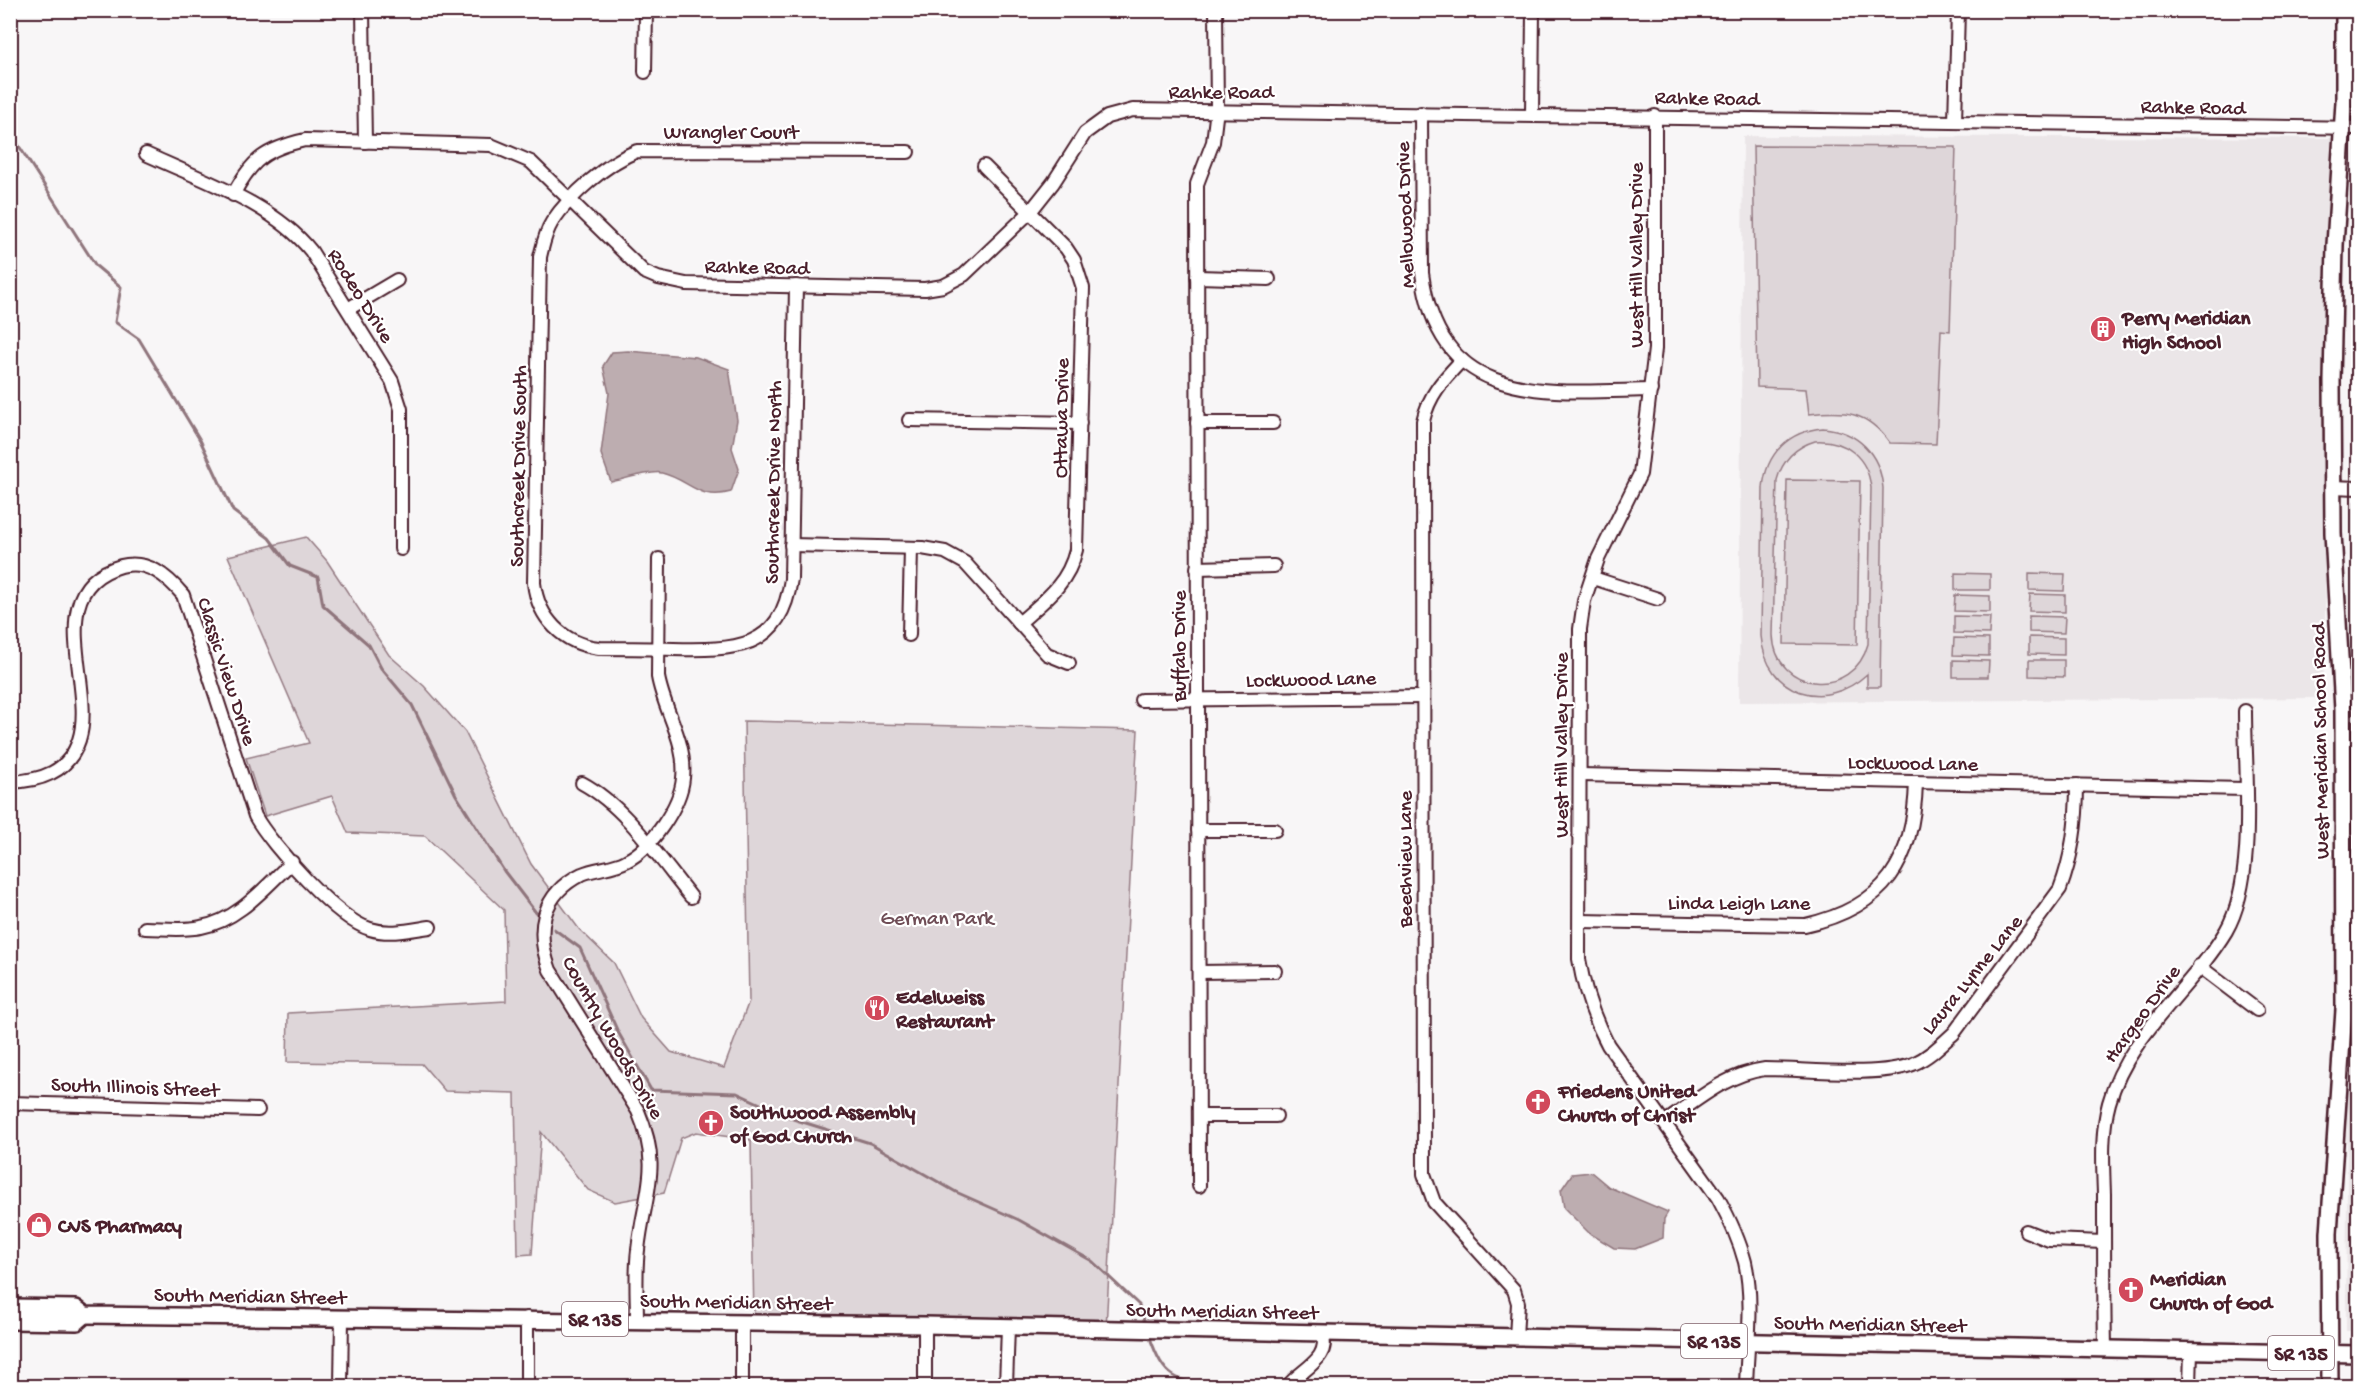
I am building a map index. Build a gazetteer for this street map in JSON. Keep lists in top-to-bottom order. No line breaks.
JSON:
{"streets":{"main road":["West Meridian School Road","South Meridian Street","SR 135"],"street":["Rahke Road","Wrangler Court","Mellowood Drive","West Hill Valley Drive","Rodeo Drive","Ottawa Drive","Southcreek Drive South","Southcreek Drive North","Buffalo Drive","Classic View Drive","Lockwood Lane","Beechview Lane","Linda Leigh Lane","Laura Lynne Lane","Hargeo Drive","Country Woods Drive","South Illinois Street"]},"crossings":[["Rahke Road","Wrangler Court"],["Rahke Road","Mellowood Drive"],["Rahke Road","West Hill Valley Drive"],["Rahke Road","Rodeo Drive"],["Rahke Road","Ottawa Drive"],["Rahke Road","Southcreek Drive South"],["Rahke Road","Southcreek Drive North"],["Rahke Road","Buffalo Drive"],["Rahke Road","West Meridian School Road"],["Wrangler Court","Southcreek Drive South"],["Mellowood Drive","West Hill Valley Drive"],["Mellowood Drive","Beechview Lane"],["West Hill Valley Drive","Lockwood Lane"],["West Hill Valley Drive","Linda Leigh Lane"],["West Hill Valley Drive","Laura Lynne Lane"],["West Hill Valley Drive","South Meridian Street"],["Southcreek Drive South","Southcreek Drive North"],["Southcreek Drive South","Country Woods Drive"],["Southcreek Drive North","Country Woods Drive"],["Buffalo Drive","Lockwood Lane"],["Lockwood Lane","Beechview Lane"],["Lockwood Lane","Linda Leigh Lane"],["Lockwood Lane","Laura Lynne Lane"],["Lockwood Lane","Hargeo Drive"],["West Meridian School Road","South Meridian Street"],["Beechview Lane","South Meridian Street"],["Hargeo Drive","South Meridian Street"],["Country Woods Drive","South Meridian Street"]],"parks":["German Park"],"places":{"building":["Perry Meridian High School"],"restaurant":["Edelweiss Restaurant"],"church":["Friedens United Church of Christ","Southwood Assembly of God Church","Meridian Church of God"],"shop":["CVS Pharmacy"]}}
